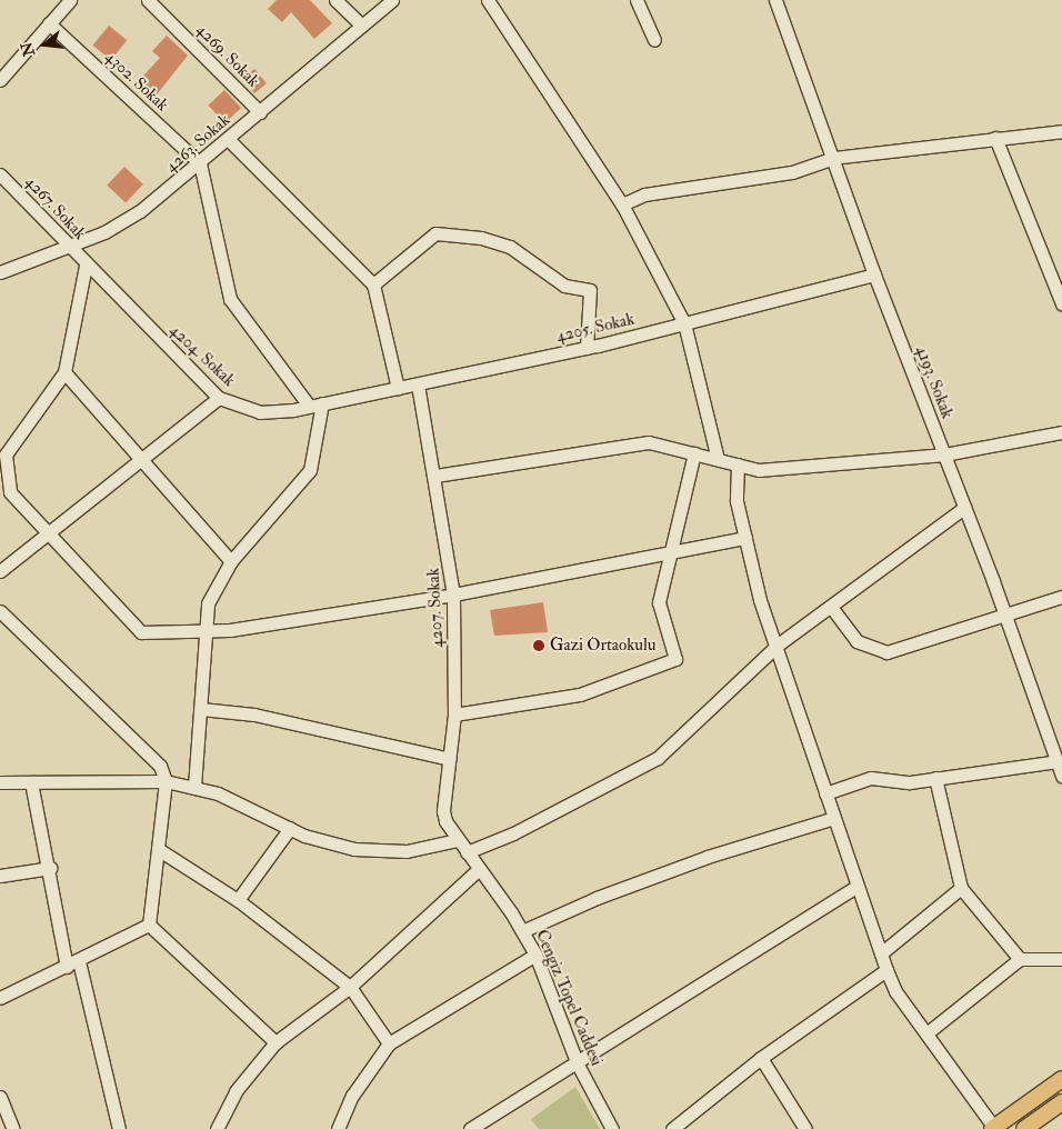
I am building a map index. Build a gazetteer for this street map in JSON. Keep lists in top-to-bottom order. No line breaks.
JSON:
{"streets":{"street":["4269. Sokak","4302. Sokak","4263. Sokak","4267. Sokak","4205. Sokak","4204. Sokak","4193. Sokak","4207. Sokak","Cengiz Topel Caddesi"]},"crossings":[["4269. Sokak","4263. Sokak"],["4302. Sokak","4263. Sokak"],["4263. Sokak","4267. Sokak"],["4267. Sokak","4204. Sokak"],["4205. Sokak","4204. Sokak"],["4205. Sokak","4193. Sokak"],["4205. Sokak","4207. Sokak"],["4207. Sokak","Cengiz Topel Caddesi"]],"places":["Gazi Ortaokulu"],"north":"left"}
